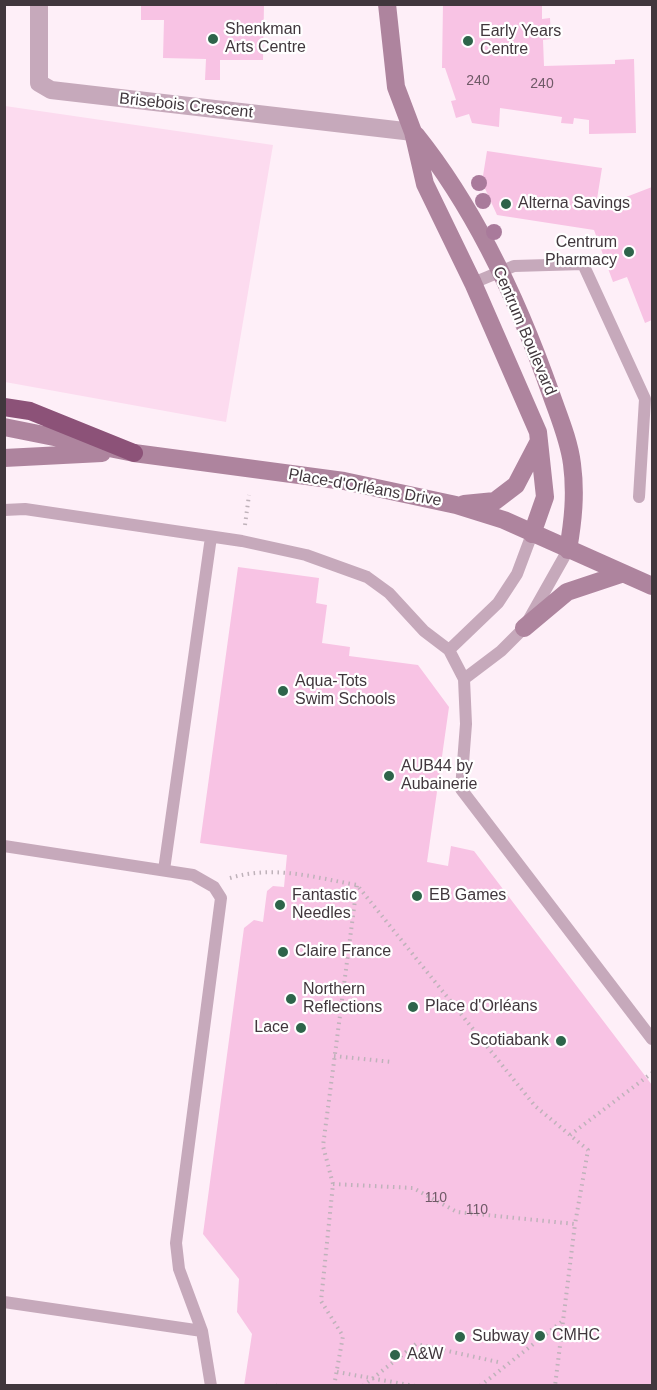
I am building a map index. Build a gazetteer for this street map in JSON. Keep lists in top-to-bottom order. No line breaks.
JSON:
{"streets":{"main road":["Centrum Boulevard","Place-d'Orléans Drive"],"street":["Brisebois Crescent"]},"crossings":[["Brisebois Crescent","Centrum Boulevard"],["Centrum Boulevard","Place-d'Orléans Drive"]],"places":["Shenkman Arts Centre","Early Years Centre","Alterna Savings","Centrum Pharmacy","Aqua-Tots Swim Schools","AUB44 by Aubainerie","EB Games","Fantastic Needles","Claire France","Northern Reflections","Place d'Orléans","Lace","Scotiabank","CMHC","Subway","A&W"],"house_numbers":["240","240","110","110"]}
